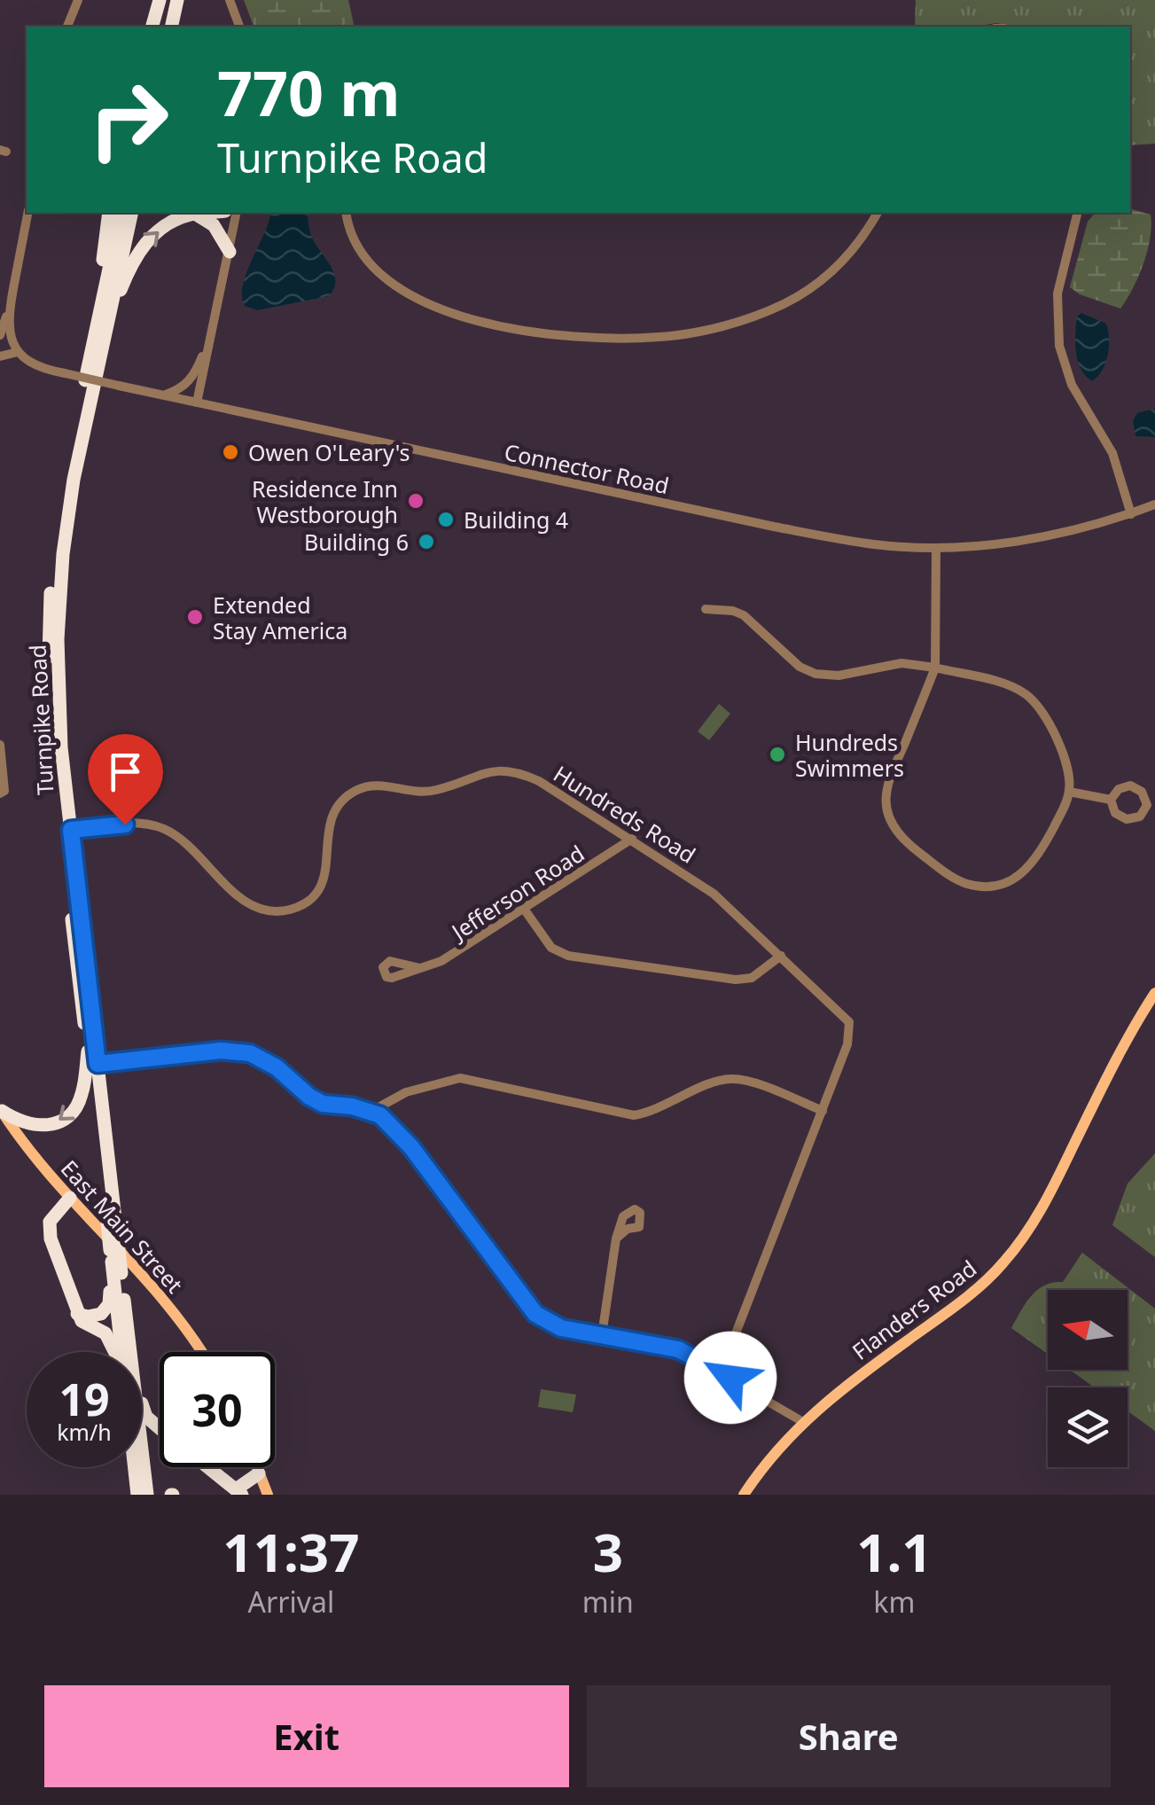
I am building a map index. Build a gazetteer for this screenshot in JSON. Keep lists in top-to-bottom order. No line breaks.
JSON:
{"streets":{"highway":["Turnpike Road"],"main road":["East Main Street","Flanders Road"],"street":["Connector Road","Hundreds Road","Jefferson Road"]},"crossings":[["Turnpike Road","Hundreds Road"],["Hundreds Road","Jefferson Road"]],"places":["Owen O'Leary's","Residence Inn Westborough","Building 4","Building 6","Extended Stay America","Hundreds Swimmers"],"north":"left","page":{"turn":["770 m","Turnpike Road"],"speed":"19 km/h","limit":"30","eta":["11:37","Arrival","3","min","1.1","km"],"buttons":["Exit","Share"]}}
